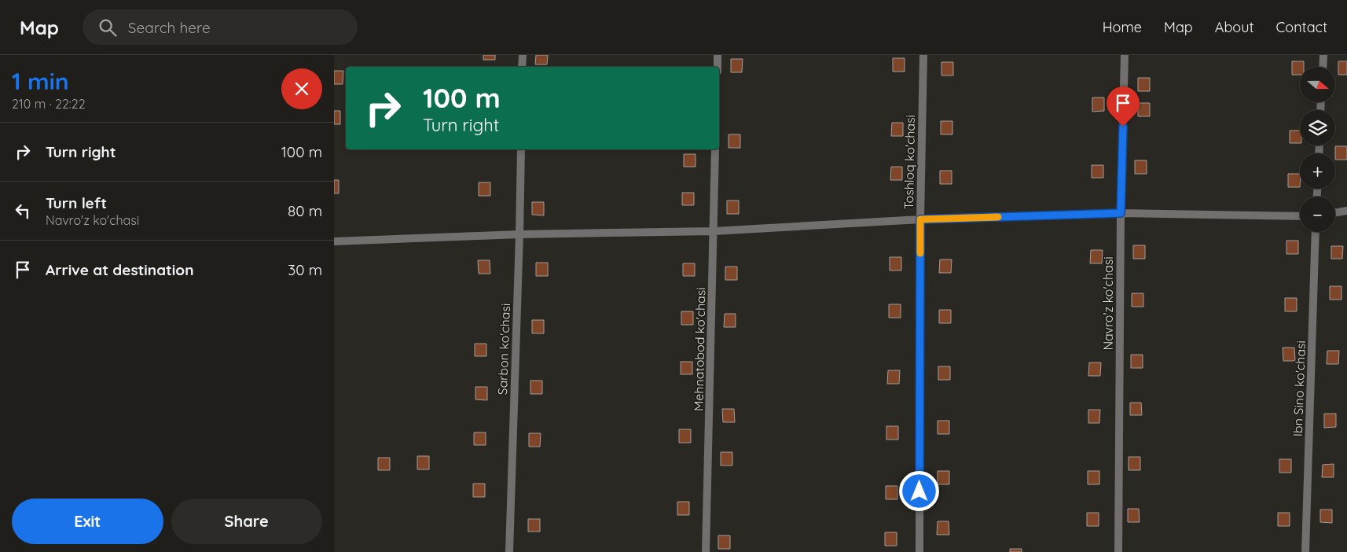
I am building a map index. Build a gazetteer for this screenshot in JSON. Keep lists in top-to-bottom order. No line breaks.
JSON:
{"streets":{"street":["Toshloq ko'chasi","Navro'z ko'chasi","Sarbon ko'chasi","Mehnatobod ko'chasi","Ibn Sino ko'chasi"]},"north":"right","page":{"header":"Map","search":"Search here","nav":["Home","Map","About","Contact"],"heading":["1 min","210 m · 22:22"],"map_buttons":["+","−"],"turn":["100 m","Turn right"],"list":[{"name":"Turn right","value":"100 m"},{"name":"Turn left","note":"Navro'z ko'chasi","value":"80 m"},{"name":"Arrive at destination","value":"30 m"}],"buttons":["Exit","Share"]}}
